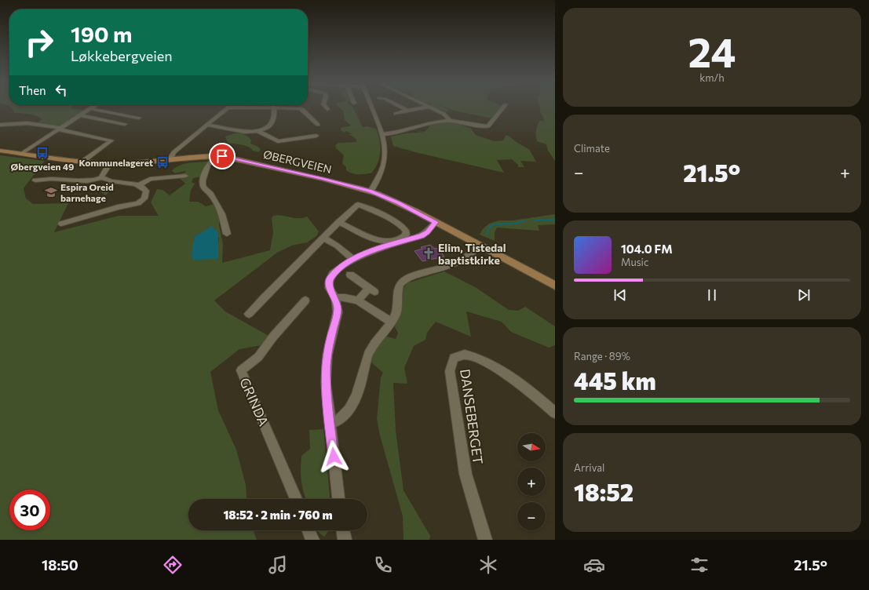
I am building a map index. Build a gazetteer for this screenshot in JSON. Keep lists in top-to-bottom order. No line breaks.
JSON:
{"streets":{"main road":["ØBERGVEIEN"],"street":["GRINDA","DANSEBERGET"]},"places":{"bus stop":["Øbergveien 49","Kommunelageret"],"school or university":["Espira Oreid barnehage"],"church":["Elim, Tistedal baptistkirke"]},"north":"right","page":{"tile":[["24","km/h"],"Climate",["Range · 89%","445 km"],["Arrival","18:52"]],"turn":["190 m","Løkkebergveien"],"then":"Then","heat":["−","21.5°","+"],"song":["104.0 FM","Music"],"map_buttons":["+","−"],"limit":"30","trip":"18:52 · 2 min · 760 m","tabs":["18:50","21.5°"]}}
